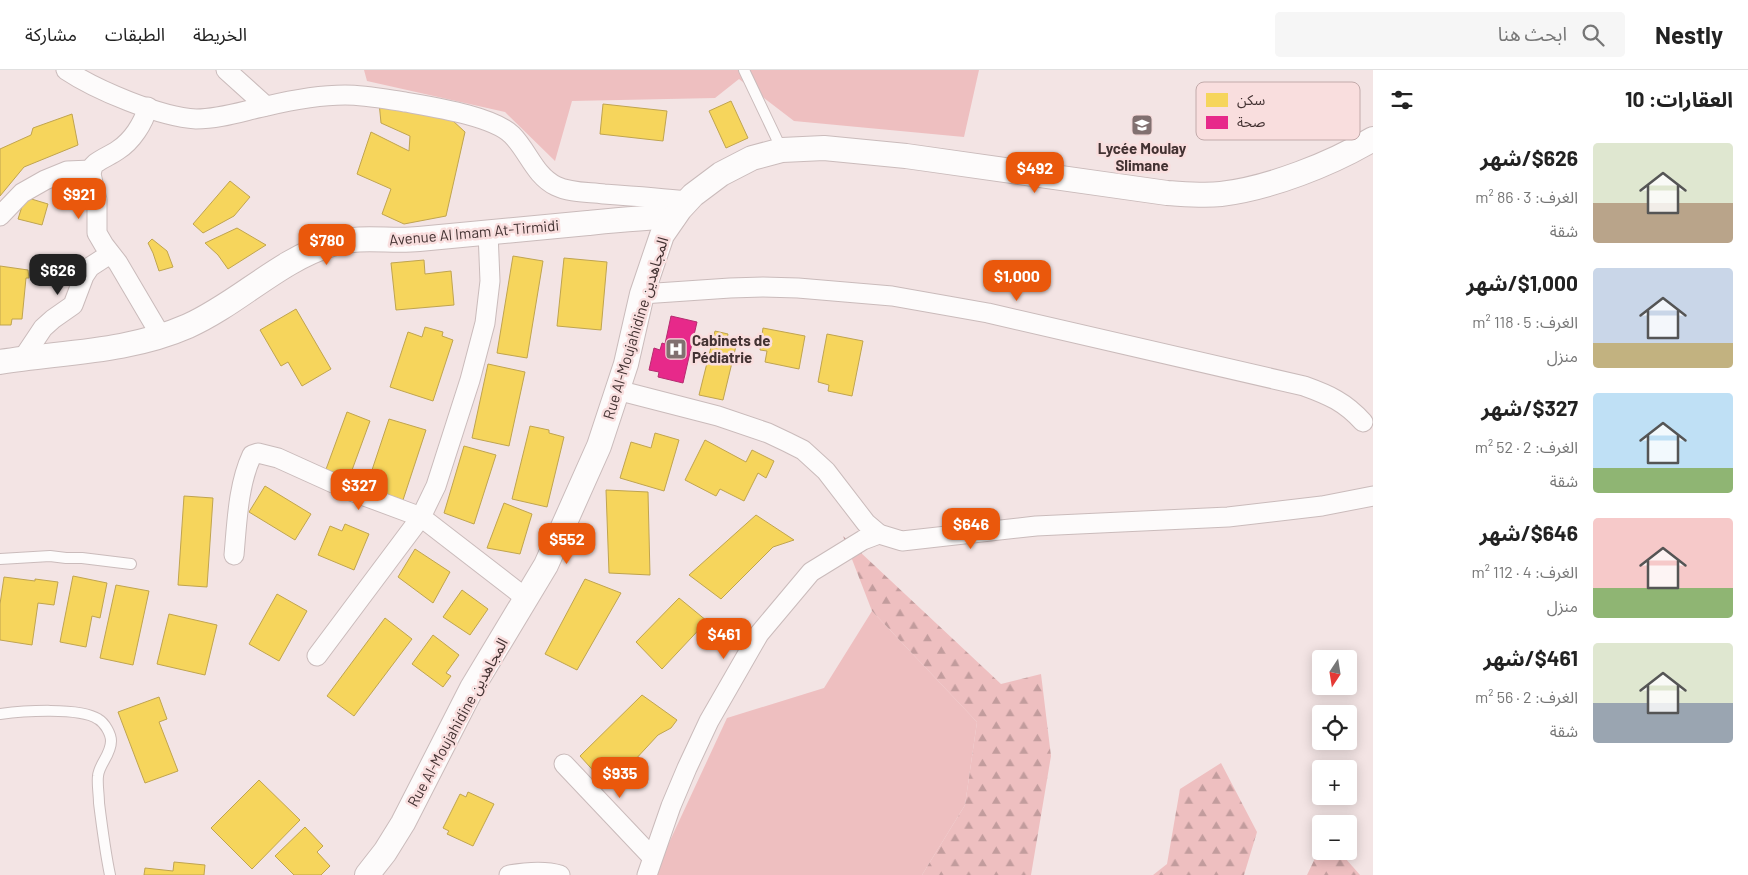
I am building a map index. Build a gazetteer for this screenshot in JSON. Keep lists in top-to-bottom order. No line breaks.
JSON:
{"streets":{"street":["Avenue Al Imam At-Tirmidi","Rue Al-Moujahidine المجاهدين"]},"crossings":[["Avenue Al Imam At-Tirmidi","Rue Al-Moujahidine المجاهدين"]],"places":{"school or university":["Lycée Moulay Slimane"],"hospital":["Cabinets de Pédiatrie"]},"legend":["سكن","صحة"],"north":"bottom","page":{"header":"Nestly","search":"ابحث هنا","nav":["الخريطة","الطبقات","مشاركة"],"heading":"العقارات: 10","list":[{"name":"$626/شهر","note":"الغرف: 3 · 86 m² · شقة"},{"name":"$1,000/شهر","note":"الغرف: 5 · 118 m² · منزل"},{"name":"$327/شهر","note":"الغرف: 2 · 52 m² · شقة"},{"name":"$646/شهر","note":"الغرف: 4 · 112 m² · منزل"},{"name":"$461/شهر","note":"الغرف: 2 · 56 m² · شقة"}],"price":["$492","$921","$780","$626","$1,000","$327","$646","$552","$461","$935"],"map_buttons":["+","−"]}}
